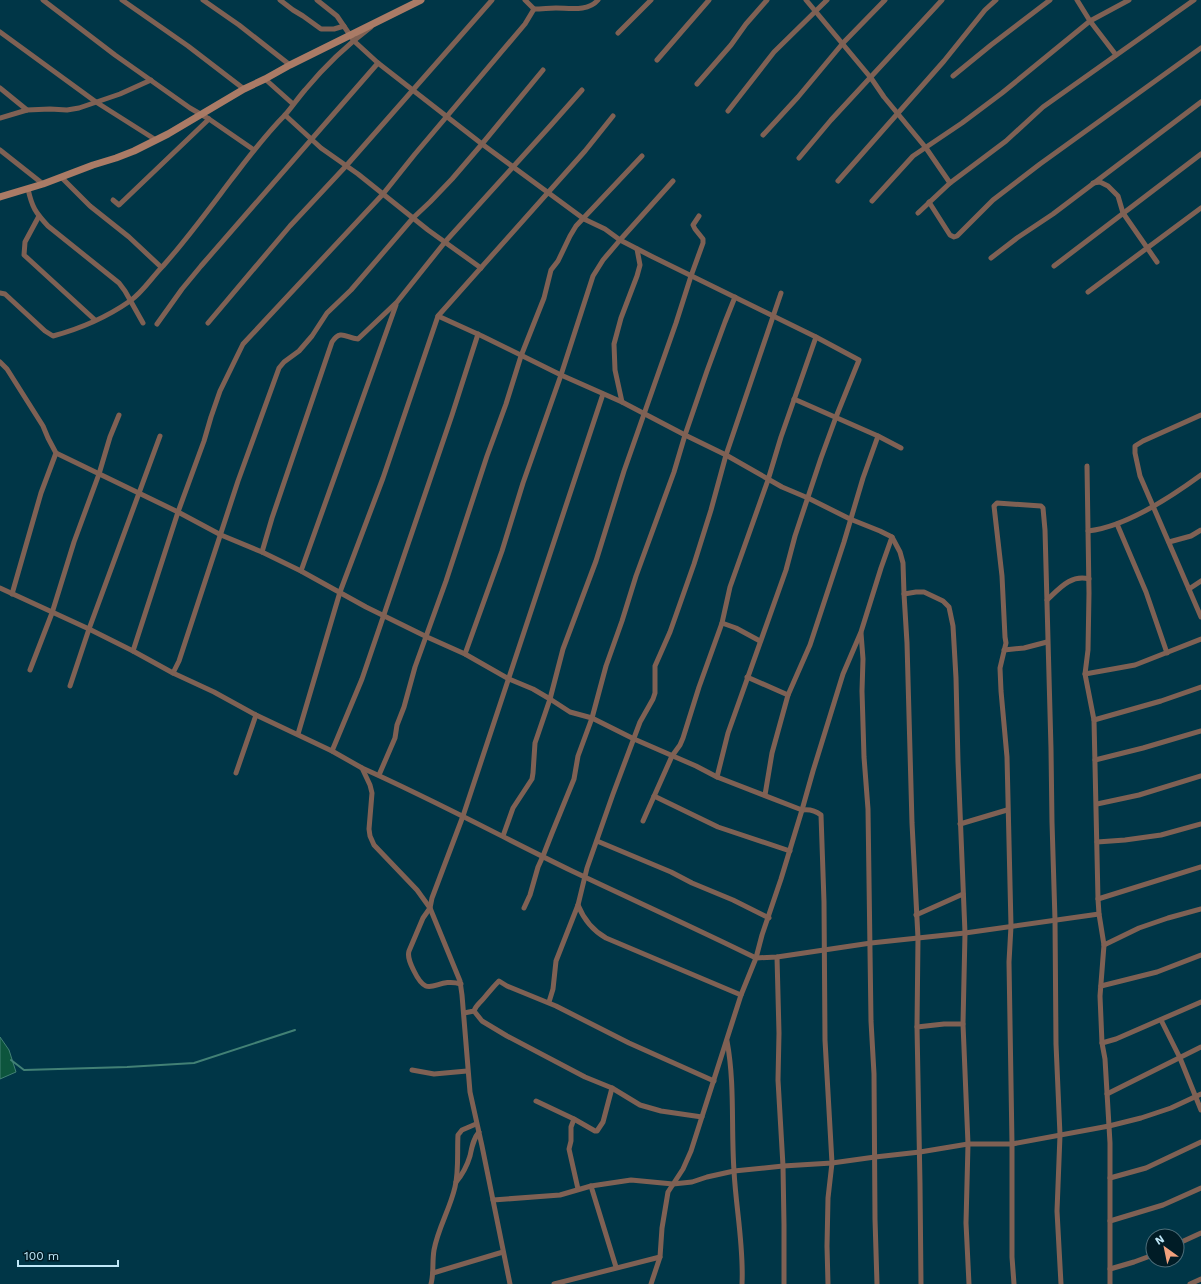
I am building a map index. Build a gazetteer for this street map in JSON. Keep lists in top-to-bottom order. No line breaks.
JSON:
{"scale_bar":"100 m","north":"top left"}
